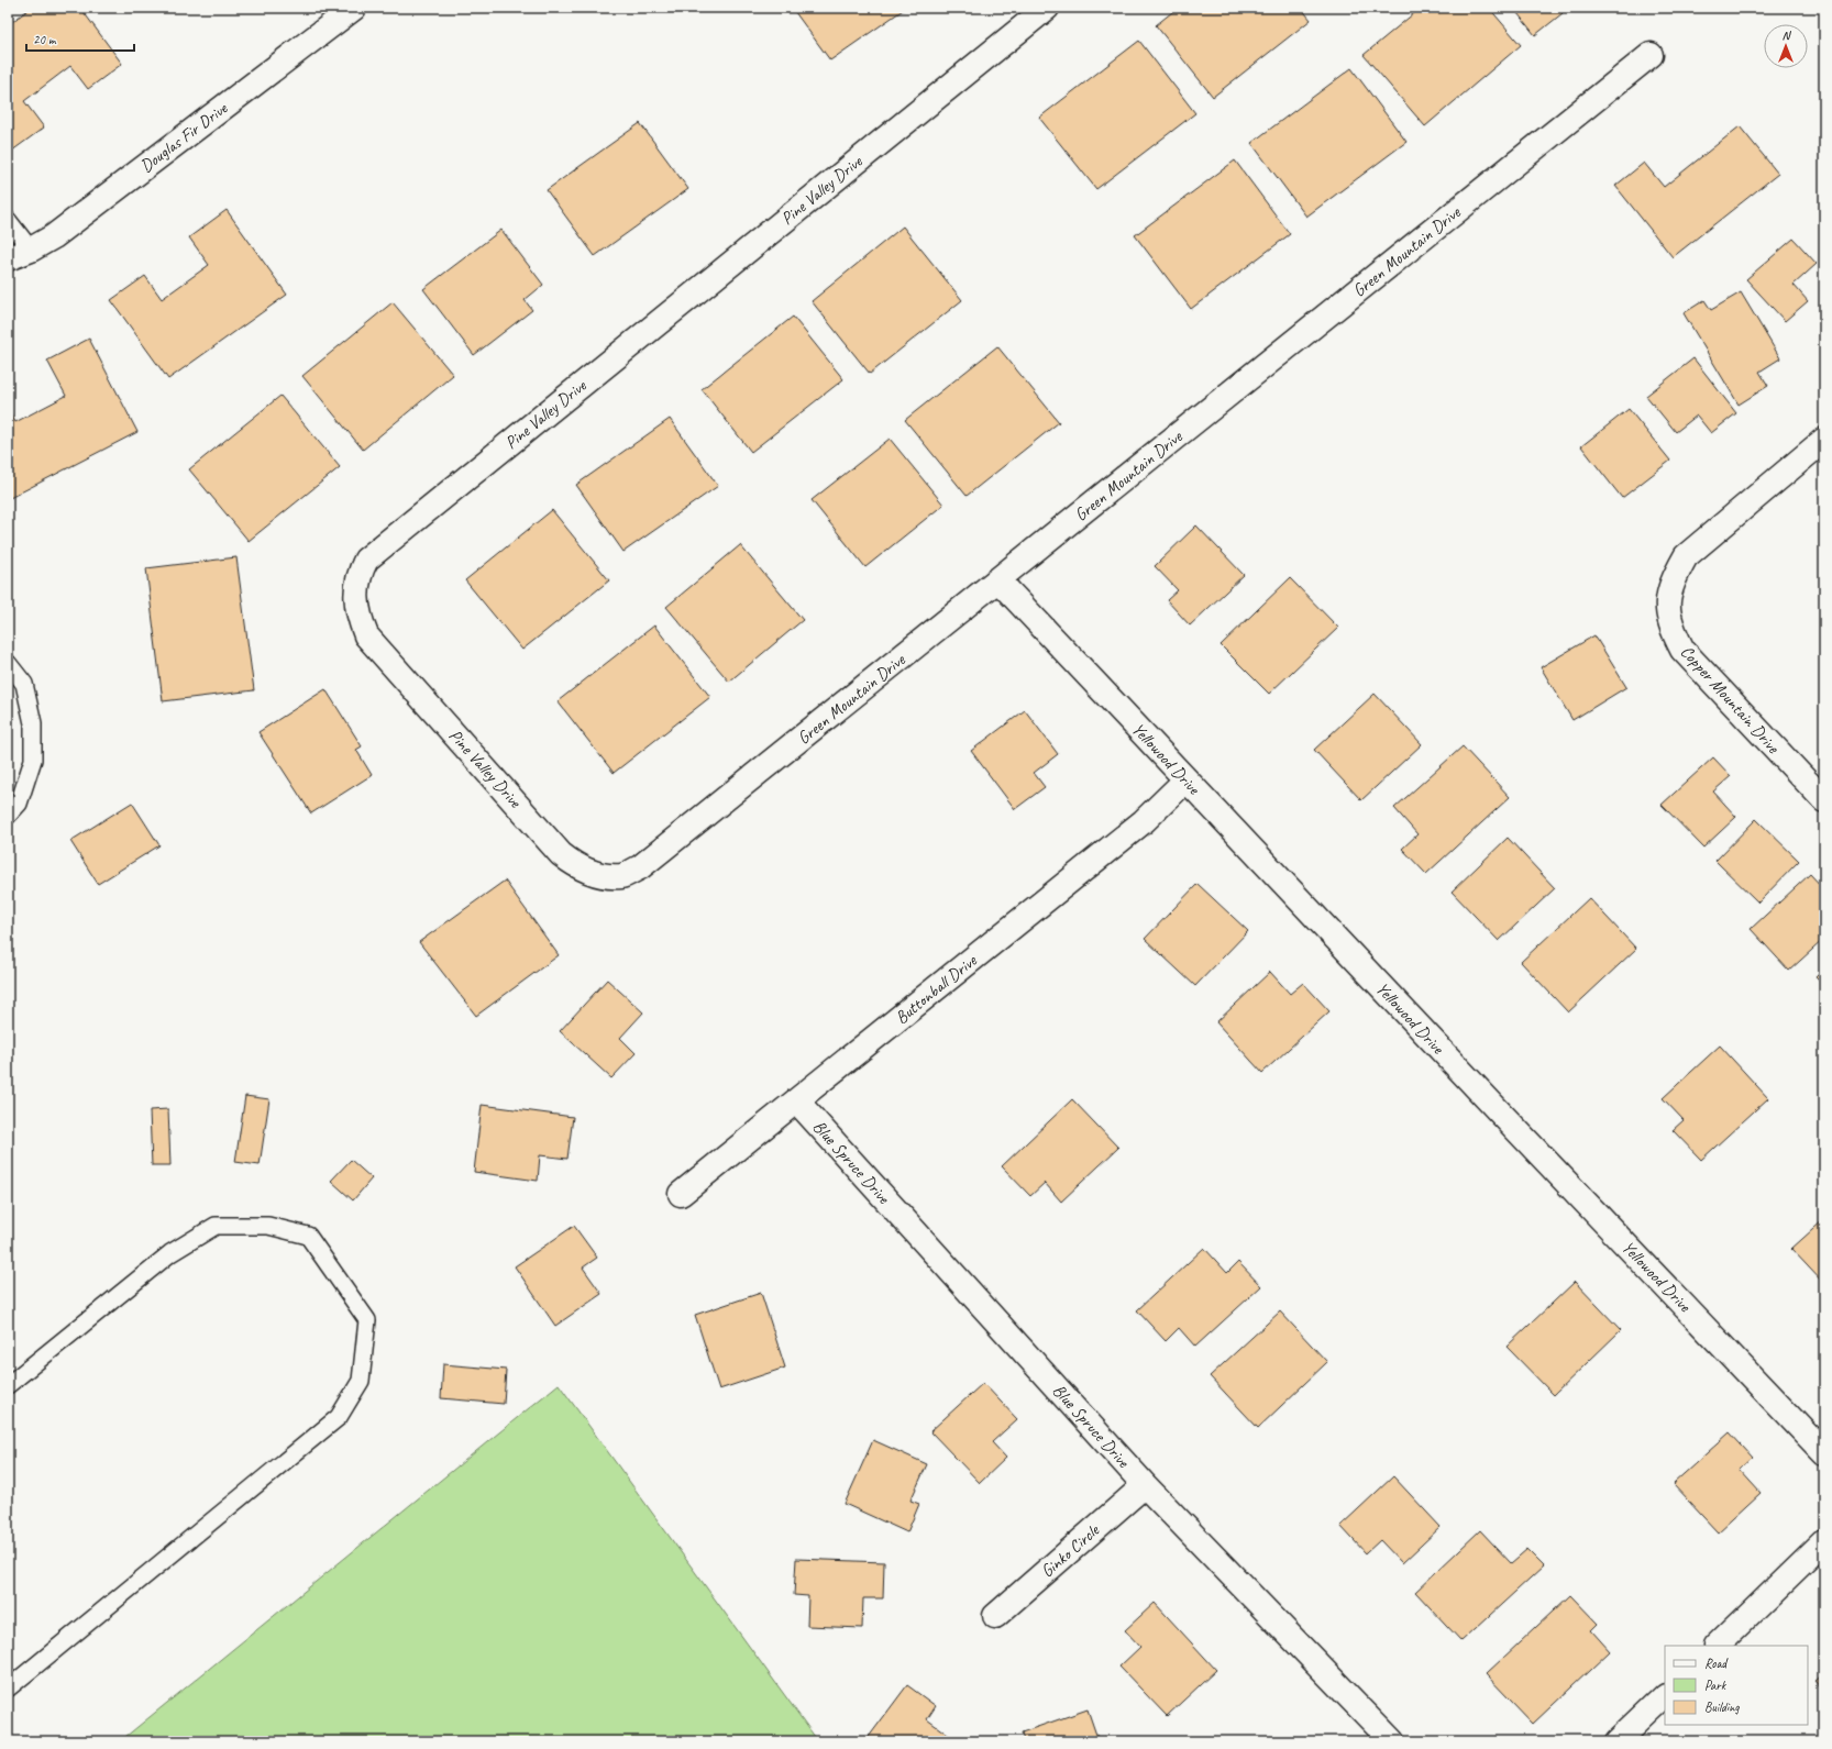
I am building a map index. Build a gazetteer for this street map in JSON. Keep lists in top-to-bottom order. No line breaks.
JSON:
{"streets":{"street":["Douglas Fir Drive","Pine Valley Drive","Green Mountain Drive","Copper Mountain Drive","Yellowood Drive","Buttonball Drive","Blue Spruce Drive","Ginko Circle"]},"crossings":[["Pine Valley Drive","Green Mountain Drive"],["Green Mountain Drive","Yellowood Drive"],["Yellowood Drive","Buttonball Drive"],["Buttonball Drive","Blue Spruce Drive"],["Blue Spruce Drive","Ginko Circle"]],"legend":["Road","Park","Building"],"scale_bar":"20 m","north":"top"}
